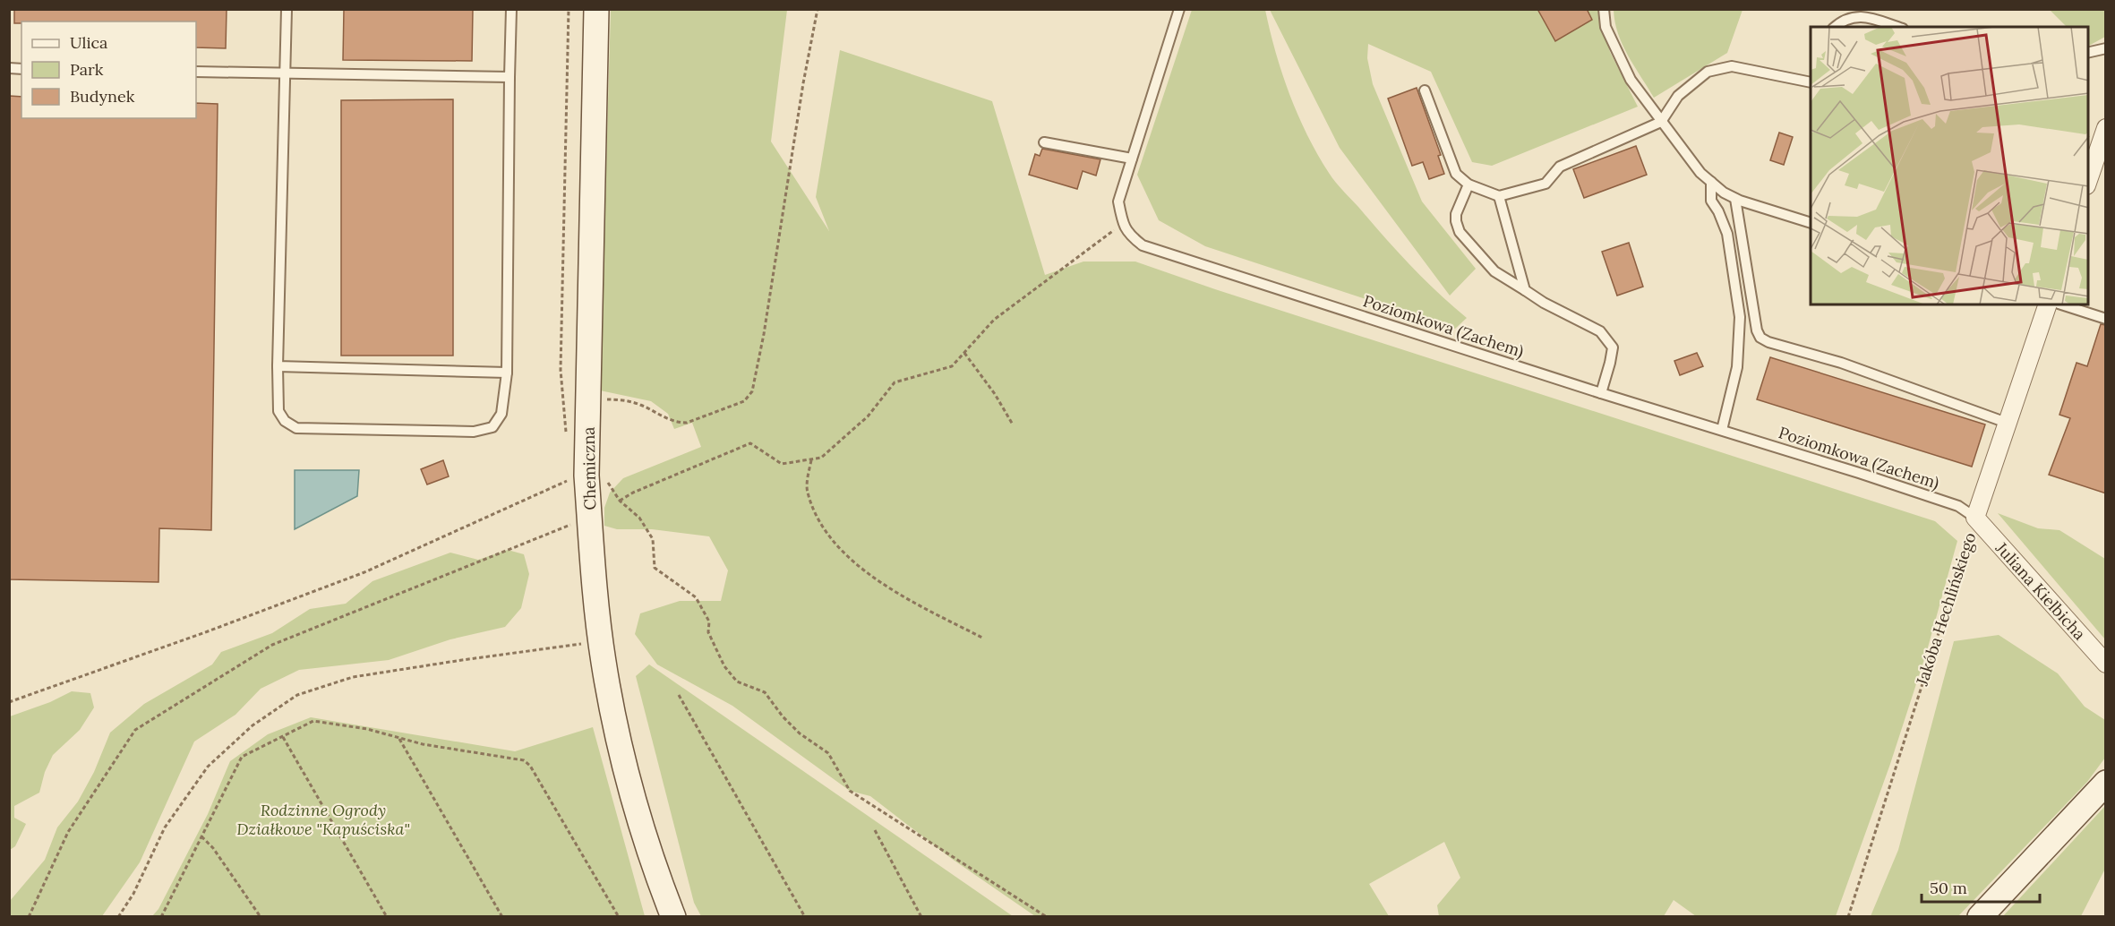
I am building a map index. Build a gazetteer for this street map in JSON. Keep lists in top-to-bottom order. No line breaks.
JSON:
{"streets":{"street":["Chemiczna","Juliana Kielbicha","Jakóba Hechlińskiego"],"lane":["Poziomkowa (Zachem)"]},"crossings":[["Poziomkowa (Zachem)","Juliana Kielbicha"],["Poziomkowa (Zachem)","Jakóba Hechlińskiego"],["Juliana Kielbicha","Jakóba Hechlińskiego"]],"parks":["Rodzinne Ogrody Działkowe \"Kapuściska\""],"legend":["Ulica","Park","Budynek"],"scale_bar":"50 m"}
